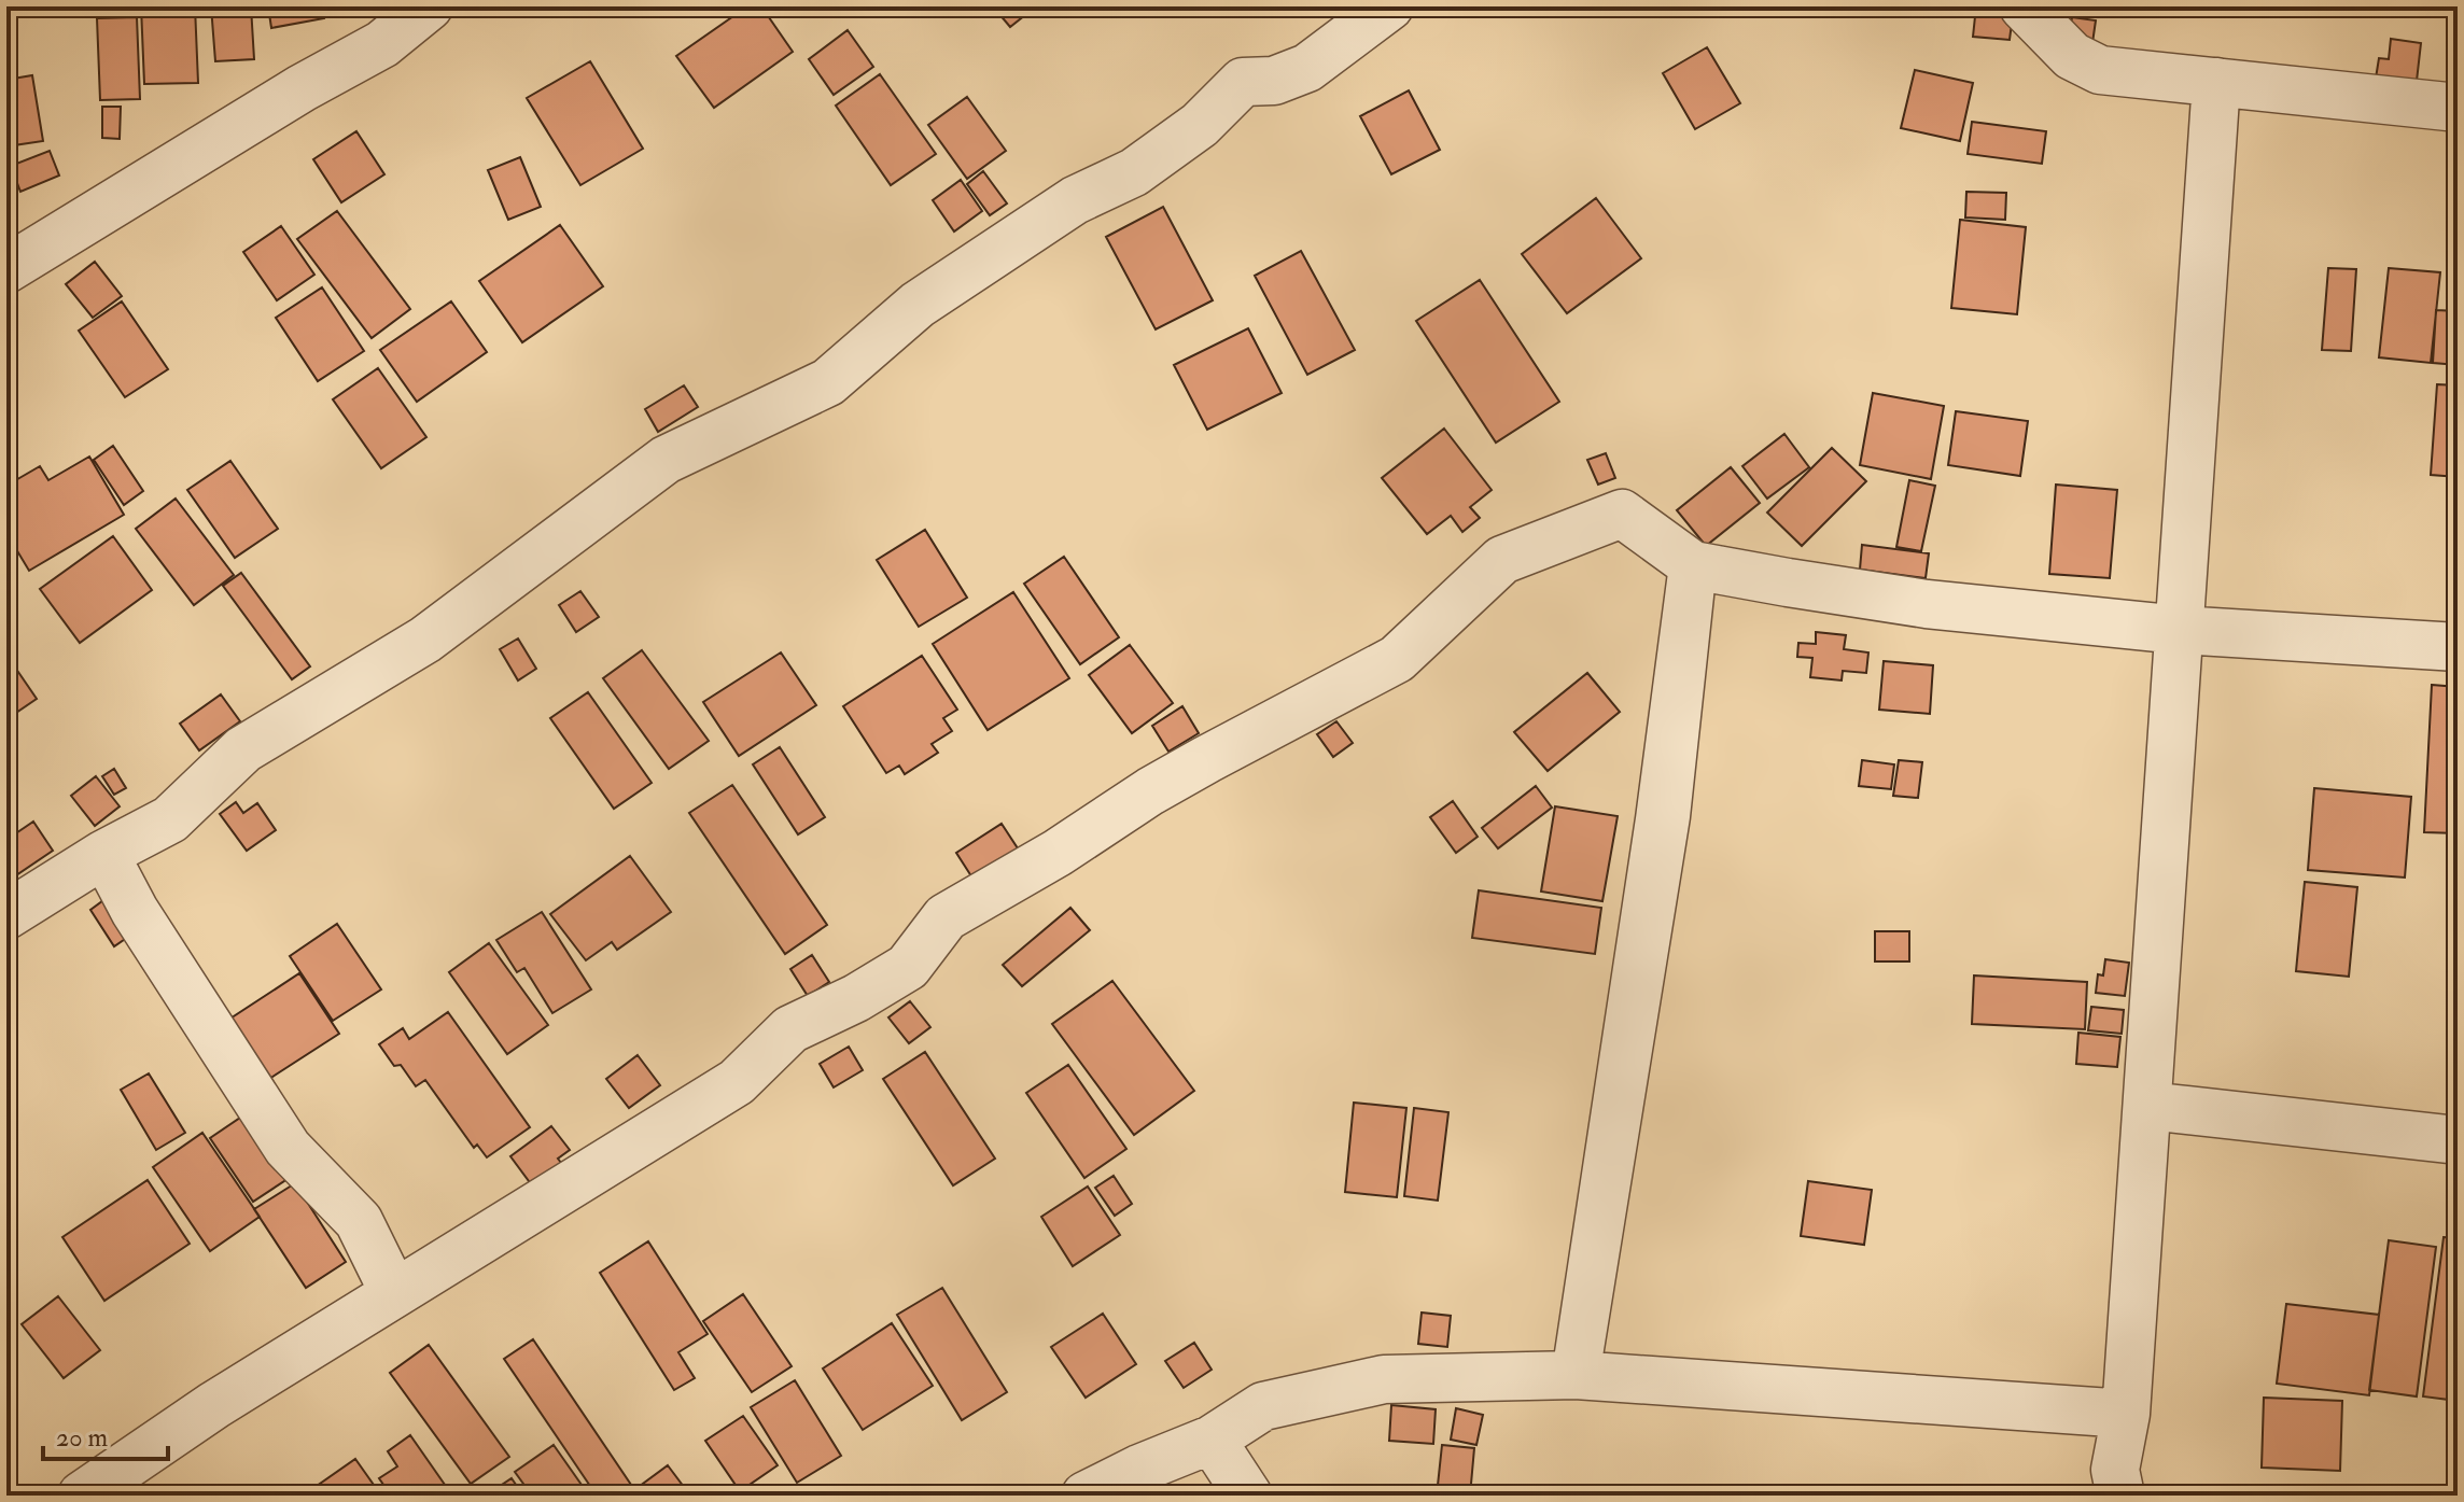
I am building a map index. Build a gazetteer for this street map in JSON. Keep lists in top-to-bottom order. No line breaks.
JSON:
{"scale_bar":"20 m"}
